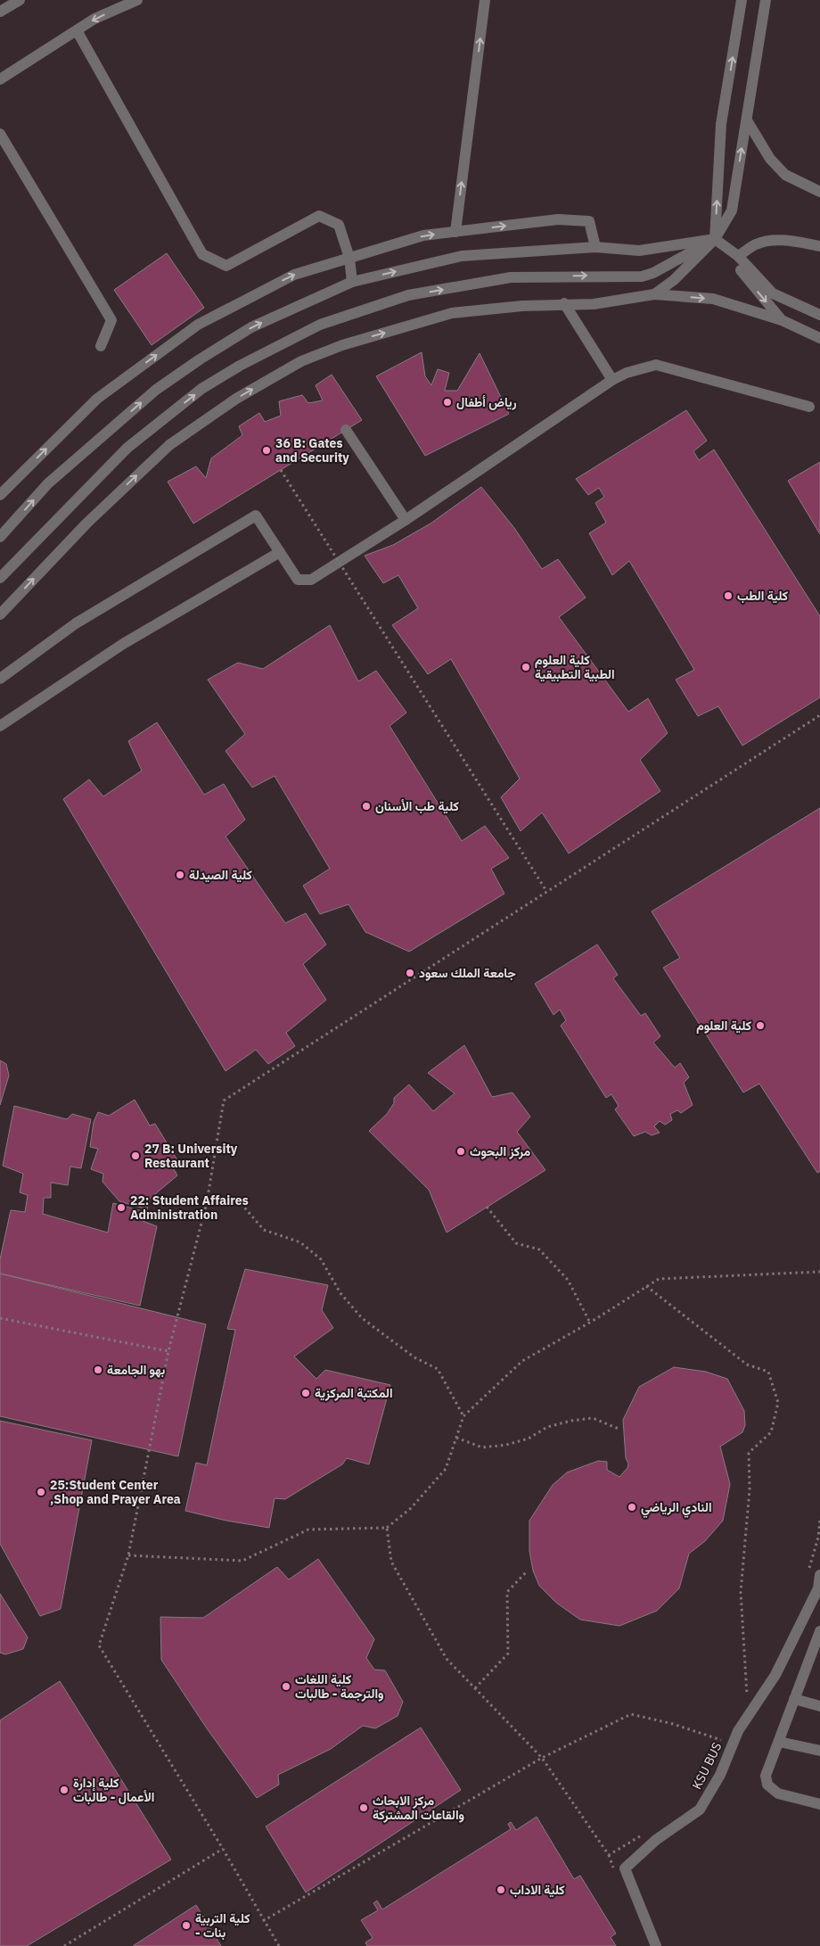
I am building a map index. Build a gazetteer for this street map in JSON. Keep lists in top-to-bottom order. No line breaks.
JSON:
{"streets":{"lane":["KSU BUS"]},"places":["رياض أطفال","36 B: Gates and Security","كلية الطب","كلية العلوم الطبية التطبيقية","كلية طب الأسنان","كلية الصيدلة","جامعة الملك سعود","كلية العلوم","مركز البحوث","27 B: University Restaurant","22: Student Affaires Administration","بهو الجامعة","المكتبة المركزية","25:Student Center ,Shop and Prayer Area","النادي الرياضي","كلية اللغات والترجمة - طالبات","كلية إدارة الأعمال - طالبات","مركز الابحاث والقاعات المشتركة","كلية الاداب","كلية التربية - بنات"]}
